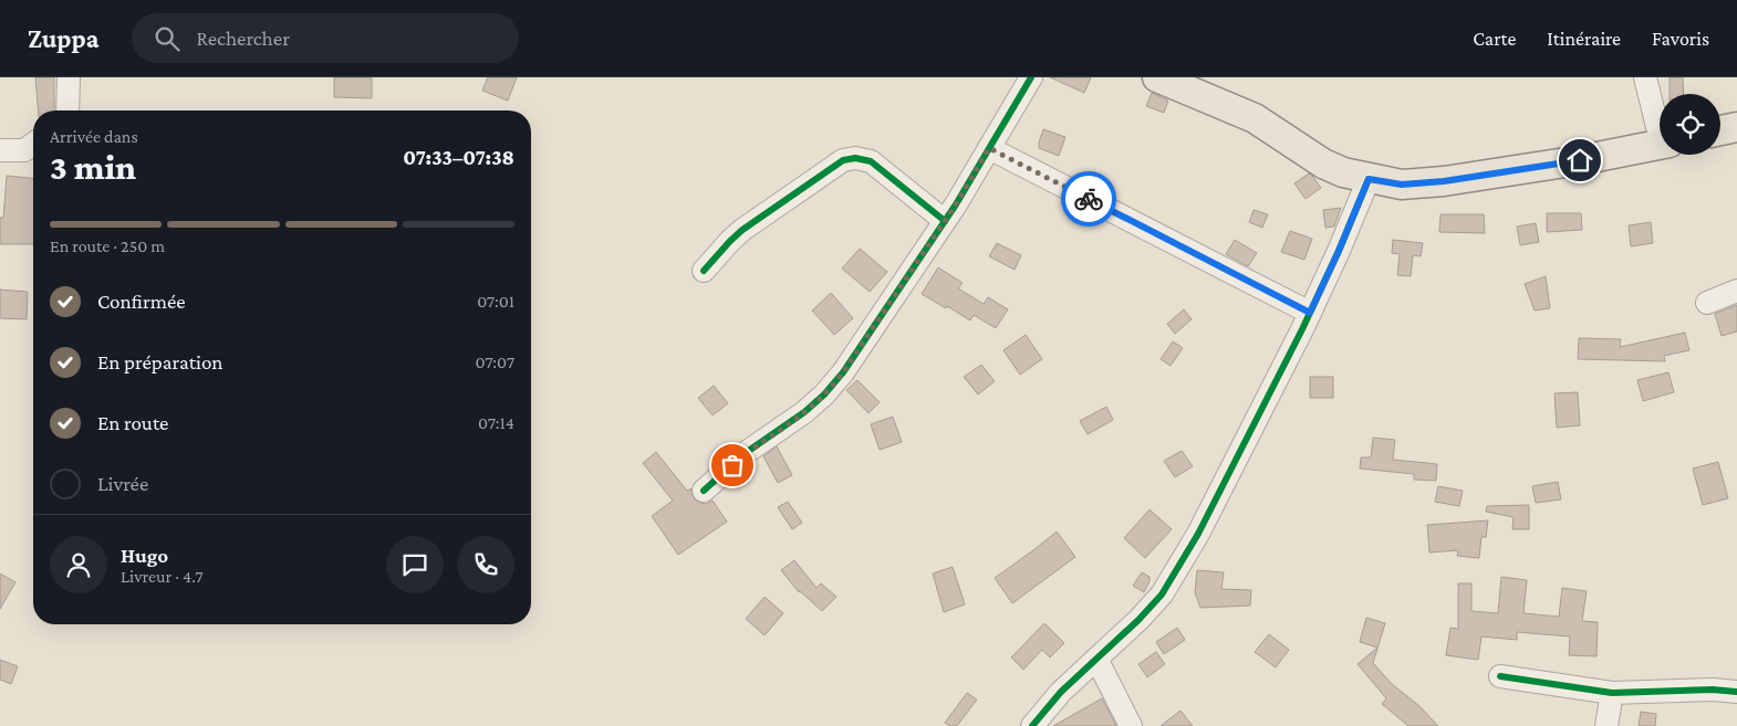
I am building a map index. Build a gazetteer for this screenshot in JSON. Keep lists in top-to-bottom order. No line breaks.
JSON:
{"page":{"header":"Zuppa","search":"Rechercher","nav":["Carte","Itinéraire","Favoris"],"heading":["3 min","Arrivée dans","07:33–07:38"],"panel":["Hugo","Livreur · 4.7"],"bar":"En route · 250 m","list":[["Confirmée","07:01"],["En préparation","07:07"],["En route","07:14"],"Livrée"]}}
